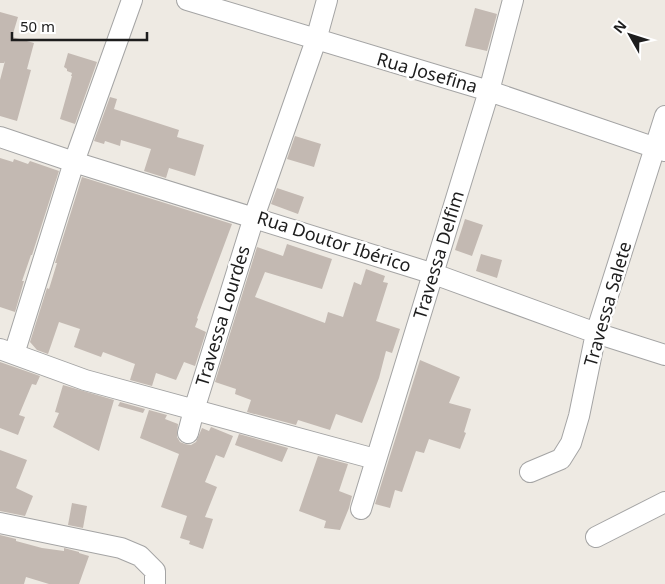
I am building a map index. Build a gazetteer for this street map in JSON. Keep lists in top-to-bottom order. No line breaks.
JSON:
{"streets":{"street":["Rua Josefina","Rua Doutor Ibérico","Travessa Delfim","Travessa Salete","Travessa Lourdes"]},"crossings":[["Rua Josefina","Travessa Delfim"],["Rua Josefina","Travessa Salete"],["Rua Josefina","Travessa Lourdes"],["Rua Doutor Ibérico","Travessa Delfim"],["Rua Doutor Ibérico","Travessa Salete"],["Rua Doutor Ibérico","Travessa Lourdes"]],"scale_bar":"50 m","north":"top left"}
